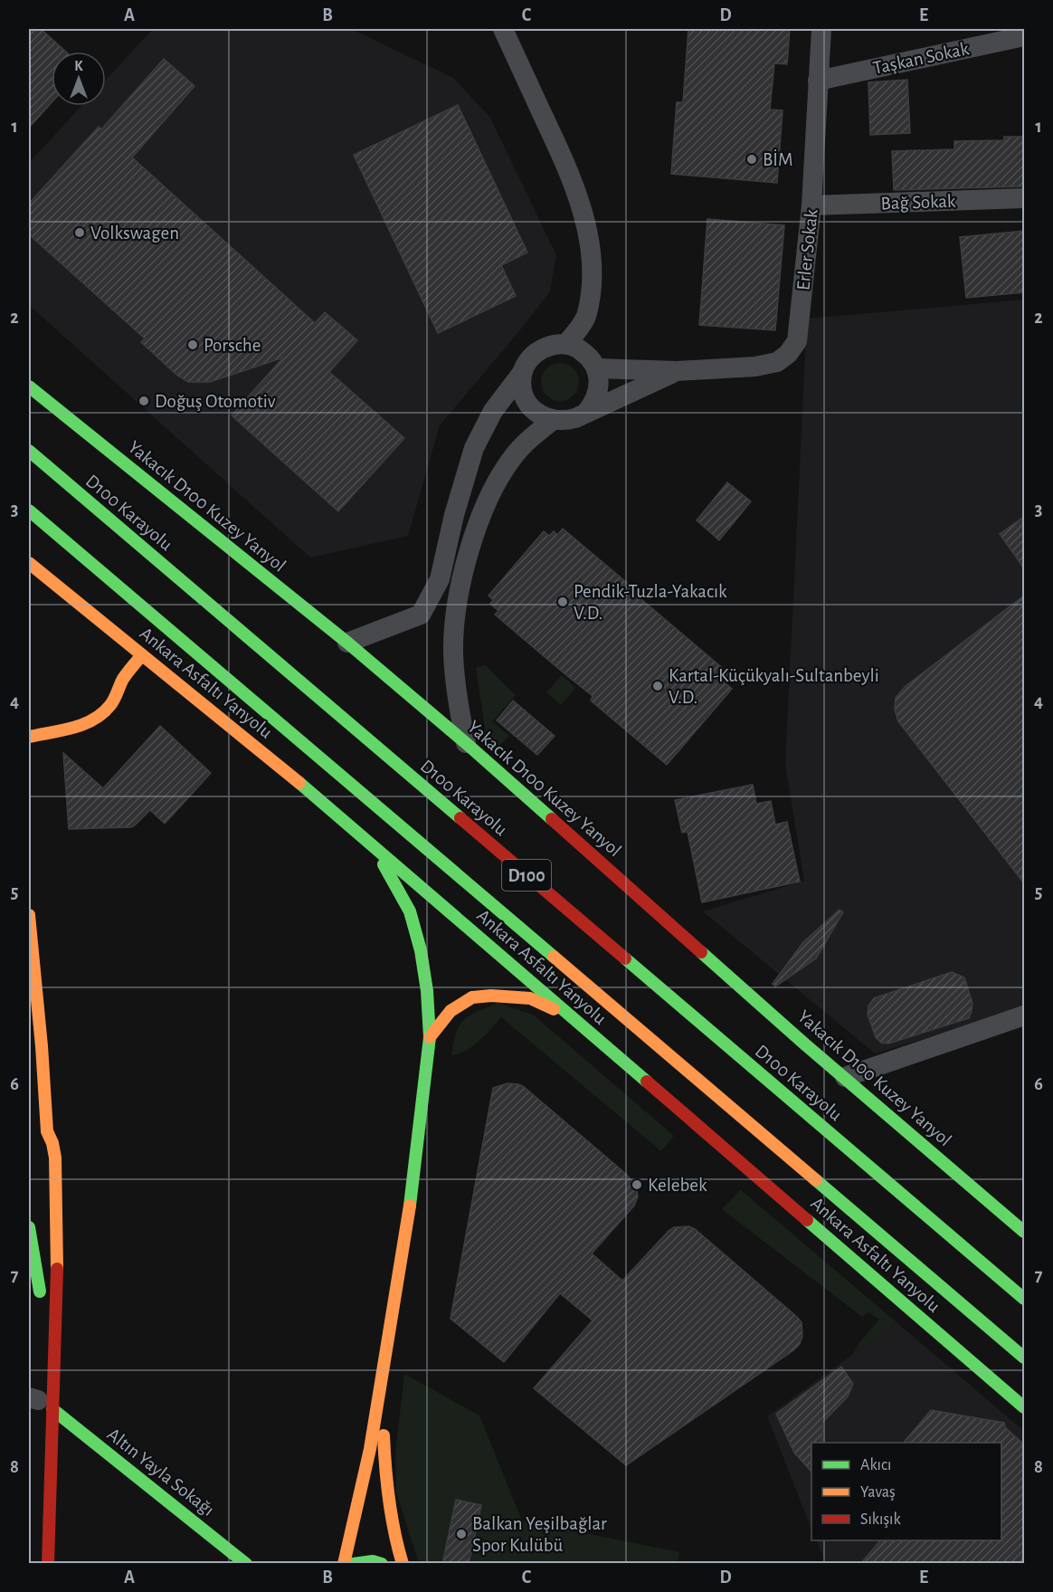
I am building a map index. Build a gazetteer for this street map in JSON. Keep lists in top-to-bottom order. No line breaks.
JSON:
{"streets":{"main road":["Yakacık D100 Kuzey Yanyol","D100 Karayolu","Ankara Asfaltı Yanyolu","D100","Altın Yayla Sokağı"],"street":["Taşkan Sokak","Bağ Sokak","Erler Sokak"]},"crossings":[["Taşkan Sokak","Erler Sokak"],["Bağ Sokak","Erler Sokak"]],"places":["BİM","Volkswagen","Porsche","Doğuş Otomotiv","Pendik-Tuzla-Yakacık V.D.","Kartal-Küçükyalı-Sultanbeyli V.D.","Kelebek","Balkan Yeşilbağlar Spor Kulübü"],"legend":["Akıcı","Yavaş","Sıkışık"],"north":"top","grid":{"columns":["A","B","C","D","E"],"rows":["1","2","3","4","5","6","7","8"]}}
